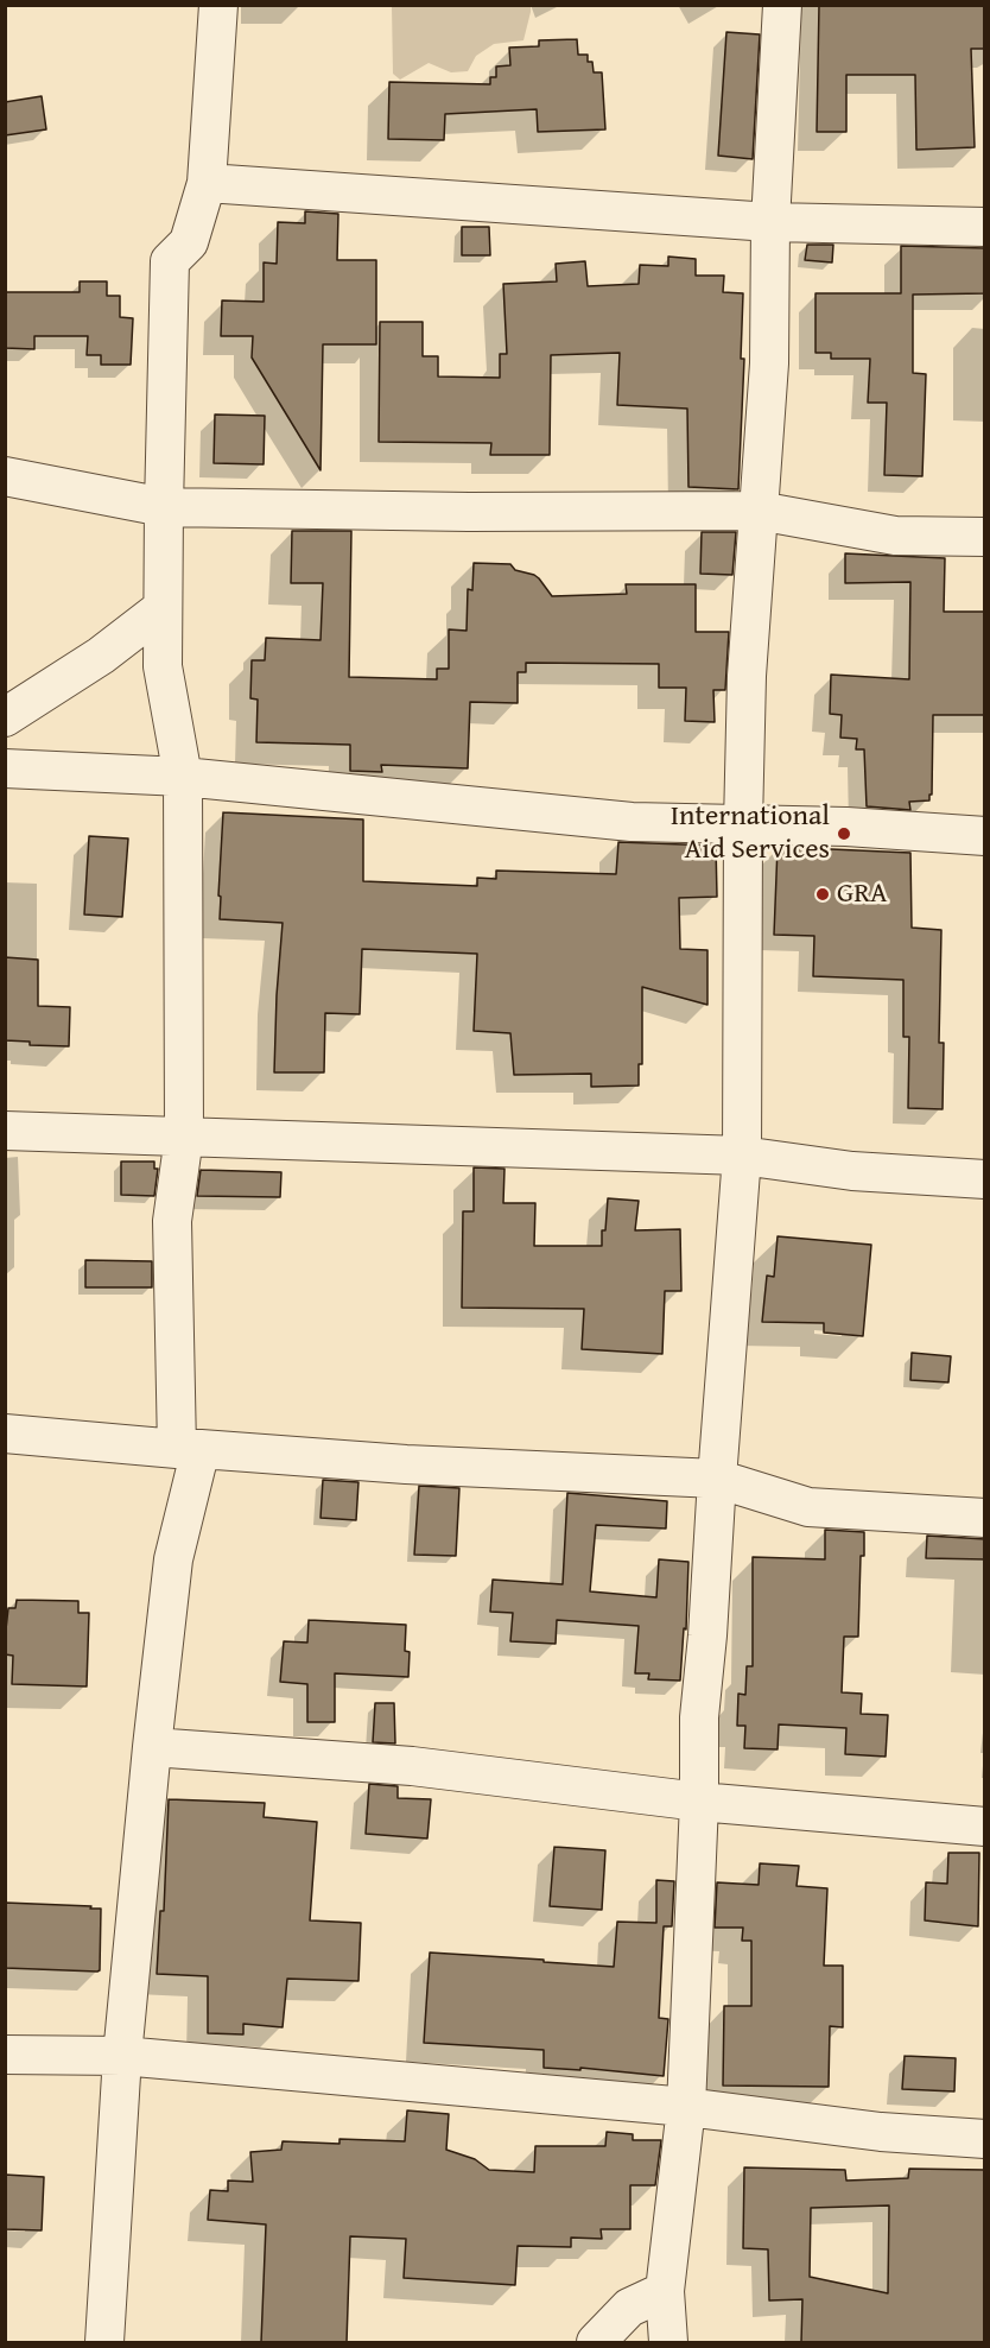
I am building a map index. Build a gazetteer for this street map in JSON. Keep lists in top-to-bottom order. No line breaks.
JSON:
{"places":["International Aid Services","GRA"]}
